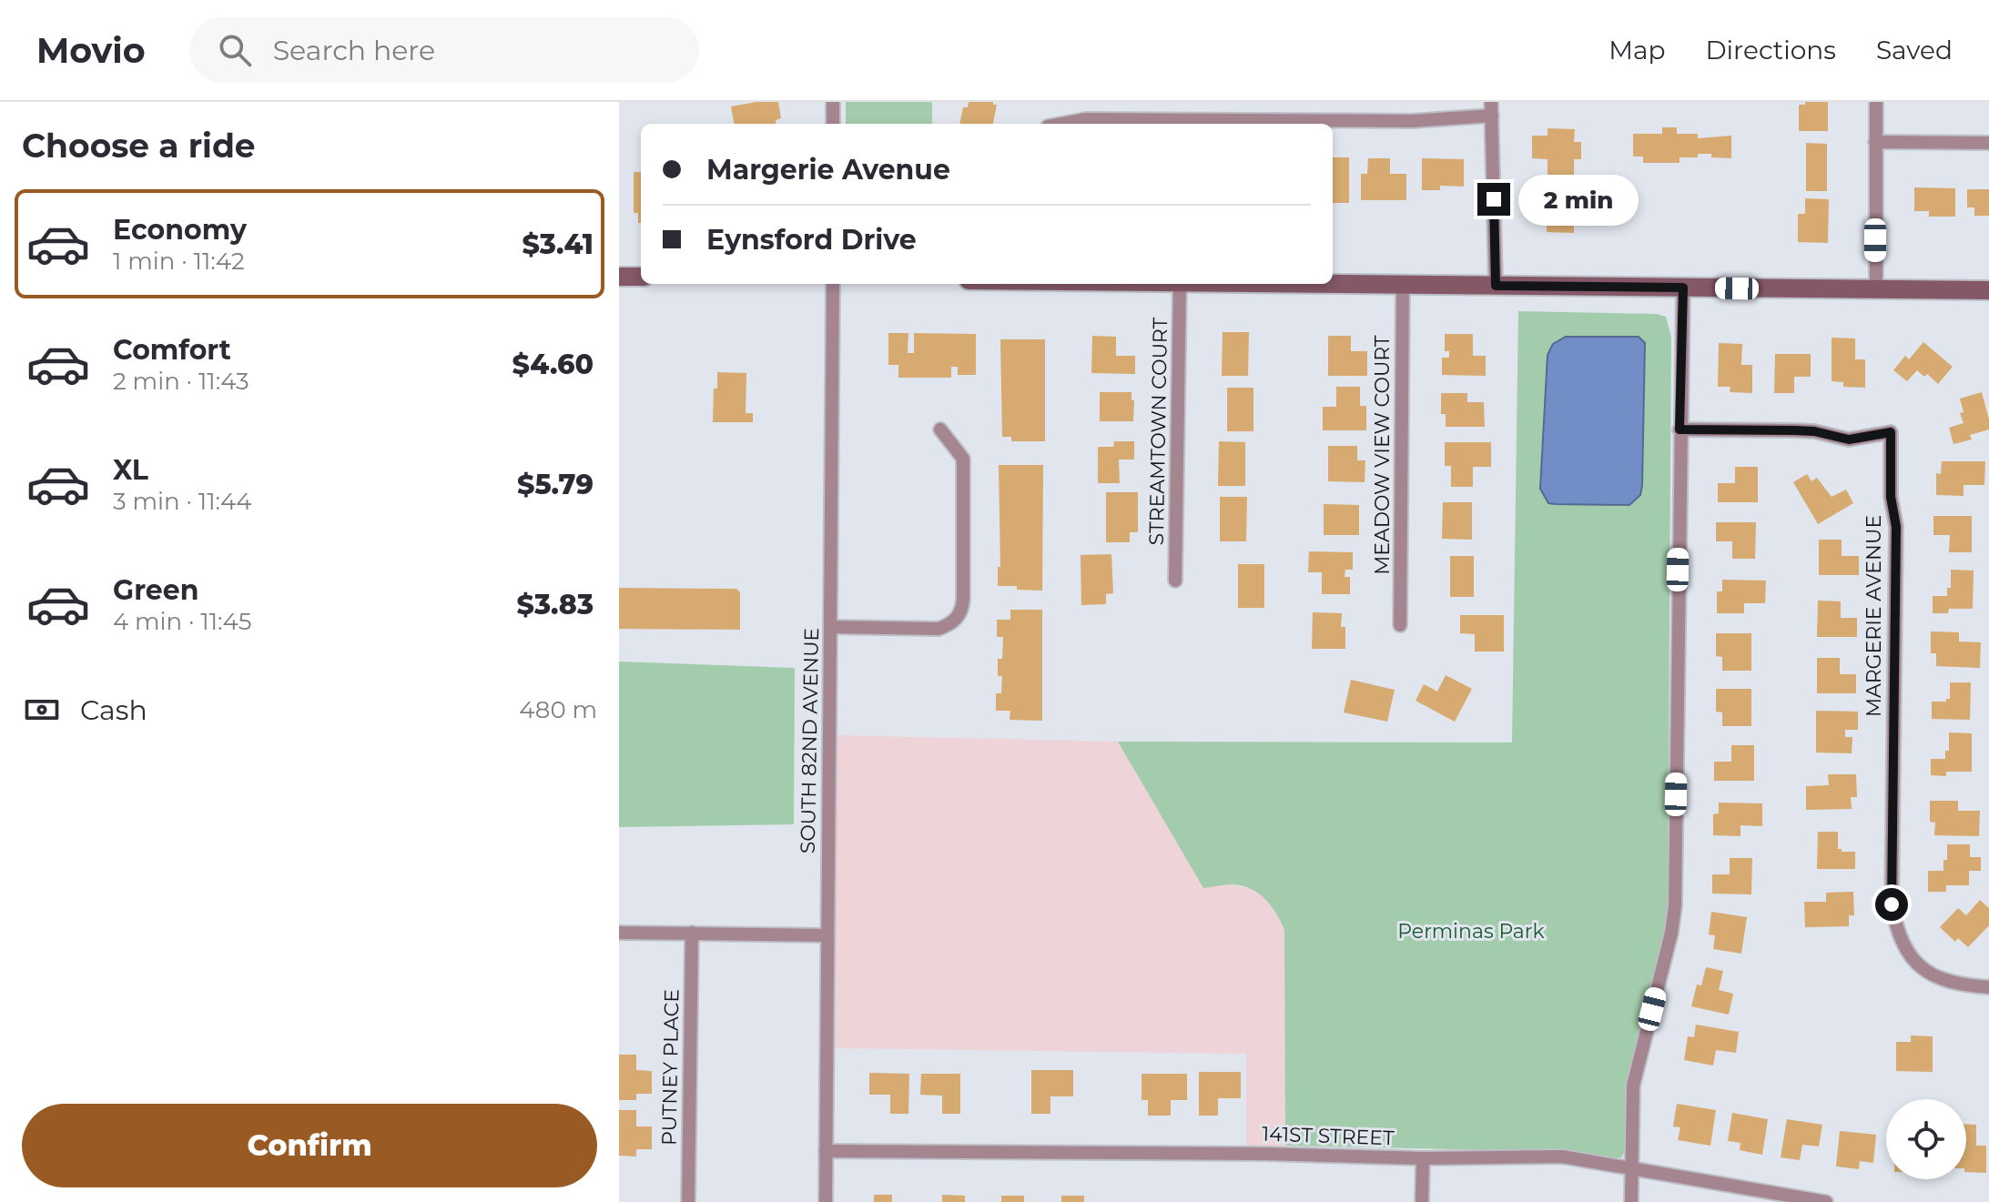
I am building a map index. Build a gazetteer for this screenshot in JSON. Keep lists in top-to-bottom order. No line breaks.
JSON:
{"streets":{"street":["STREAMTOWN COURT","MEADOW VIEW COURT","MARGERIE AVENUE","SOUTH 82ND AVENUE","PUTNEY PLACE","141ST STREET"]},"crossings":[["SOUTH 82ND AVENUE","141ST STREET"]],"parks":["Perminas Park"],"page":{"header":"Movio","search":"Search here","nav":["Map","Directions","Saved"],"heading":"Choose a ride","banner":["Margerie Avenue","Eynsford Drive"],"bubble":"2 min","list":[{"name":"Economy","note":"1 min · 11:42","value":"$3.41"},{"name":"Comfort","note":"2 min · 11:43","value":"$4.60"},{"name":"XL","note":"3 min · 11:44","value":"$5.79"},{"name":"Green","note":"4 min · 11:45","value":"$3.83"}],"pay":["Cash","480 m"],"buttons":"Confirm"}}
